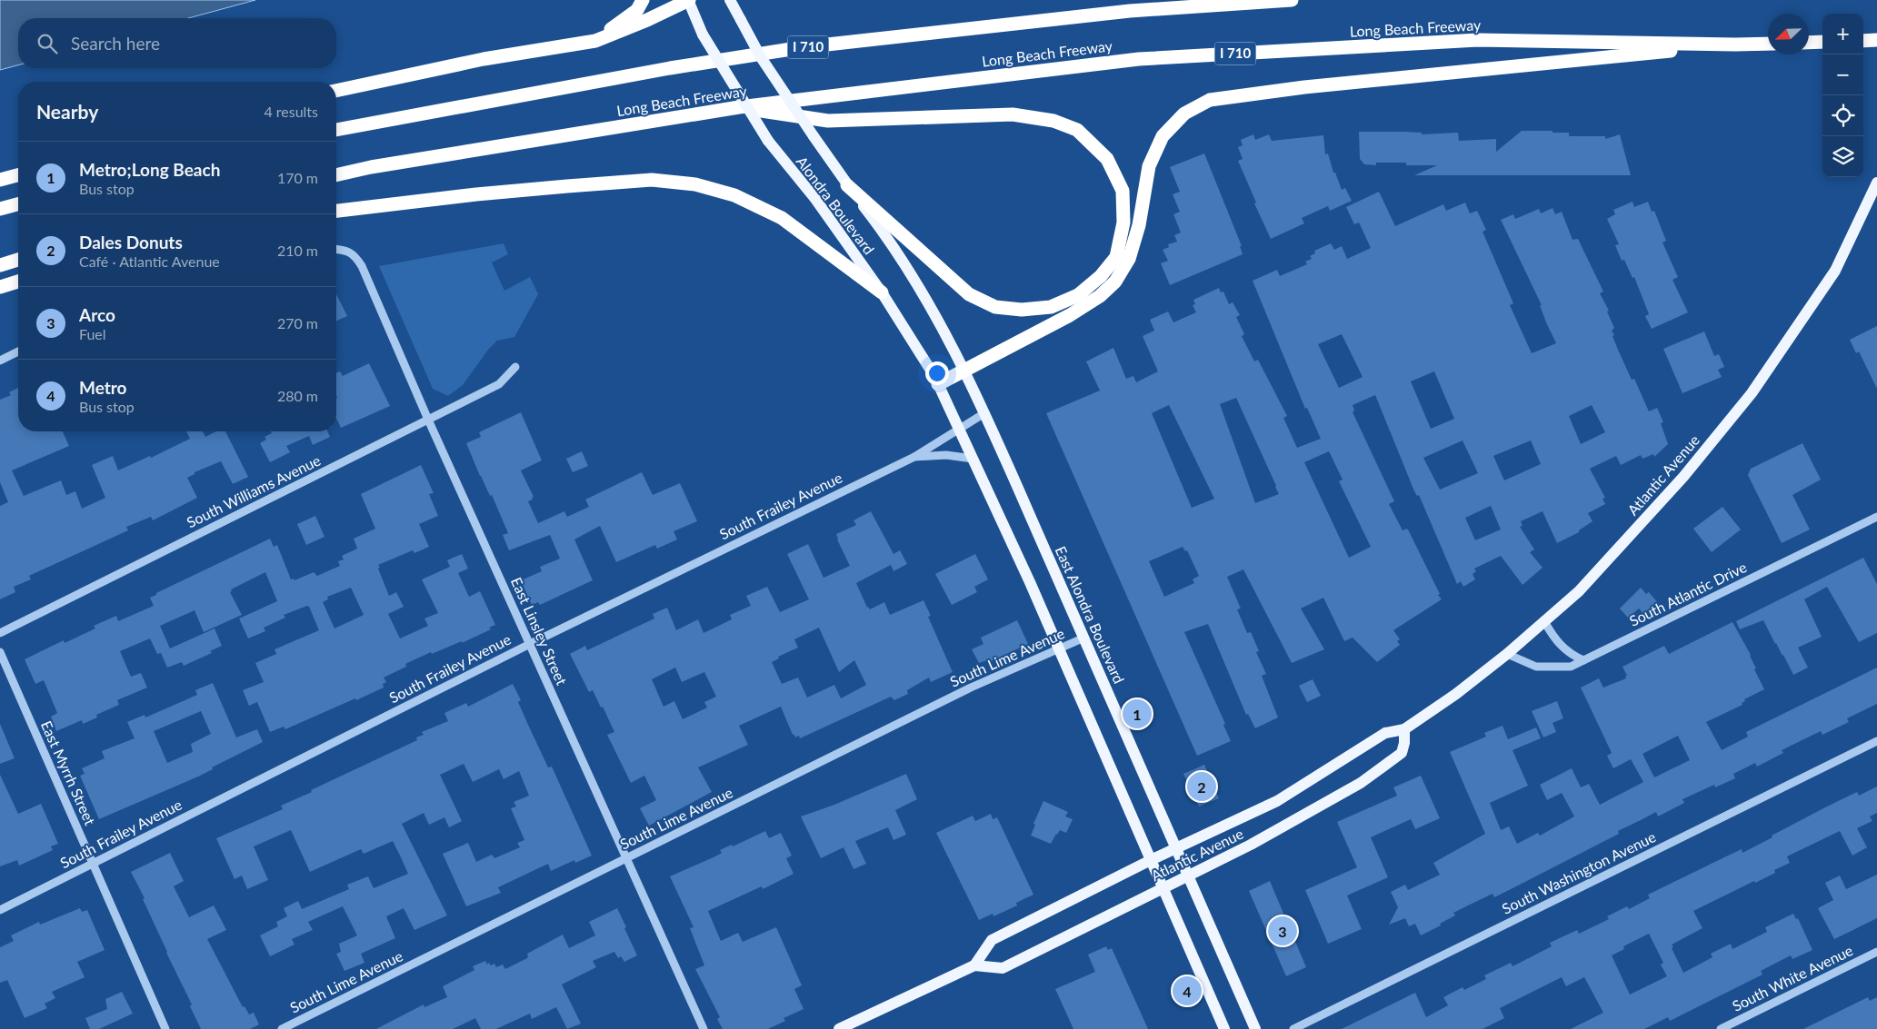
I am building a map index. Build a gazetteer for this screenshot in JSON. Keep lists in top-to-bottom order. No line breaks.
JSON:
{"streets":{"highway":["Long Beach Freeway","I 710"],"main road":["Alondra Boulevard","Atlantic Avenue","East Alondra Boulevard"],"street":["South Williams Avenue","South Frailey Avenue","South Atlantic Drive","East Linsley Street","South Lime Avenue","East Myrrh Street","South Washington Avenue","South White Avenue"]},"crossings":[["Alondra Boulevard","South Frailey Avenue"],["Alondra Boulevard","East Alondra Boulevard"],["Atlantic Avenue","South Atlantic Drive"],["Atlantic Avenue","East Alondra Boulevard"],["South Williams Avenue","East Linsley Street"],["South Frailey Avenue","East Alondra Boulevard"],["South Frailey Avenue","East Linsley Street"],["South Frailey Avenue","East Myrrh Street"],["East Alondra Boulevard","South Lime Avenue"],["East Linsley Street","South Lime Avenue"]],"north":"bottom left","page":{"map_buttons":["+","−"],"search":"Search here","heading":["Nearby","4 results"],"list":[{"mark":"1","name":"Metro;Long Beach","note":"Bus stop","value":"170 m"},{"mark":"2","name":"Dales Donuts","note":"Café · Atlantic Avenue","value":"210 m"},{"mark":"3","name":"Arco","note":"Fuel","value":"270 m"},{"mark":"4","name":"Metro","note":"Bus stop","value":"280 m"}],"pins":["1","2","3","4"]}}
